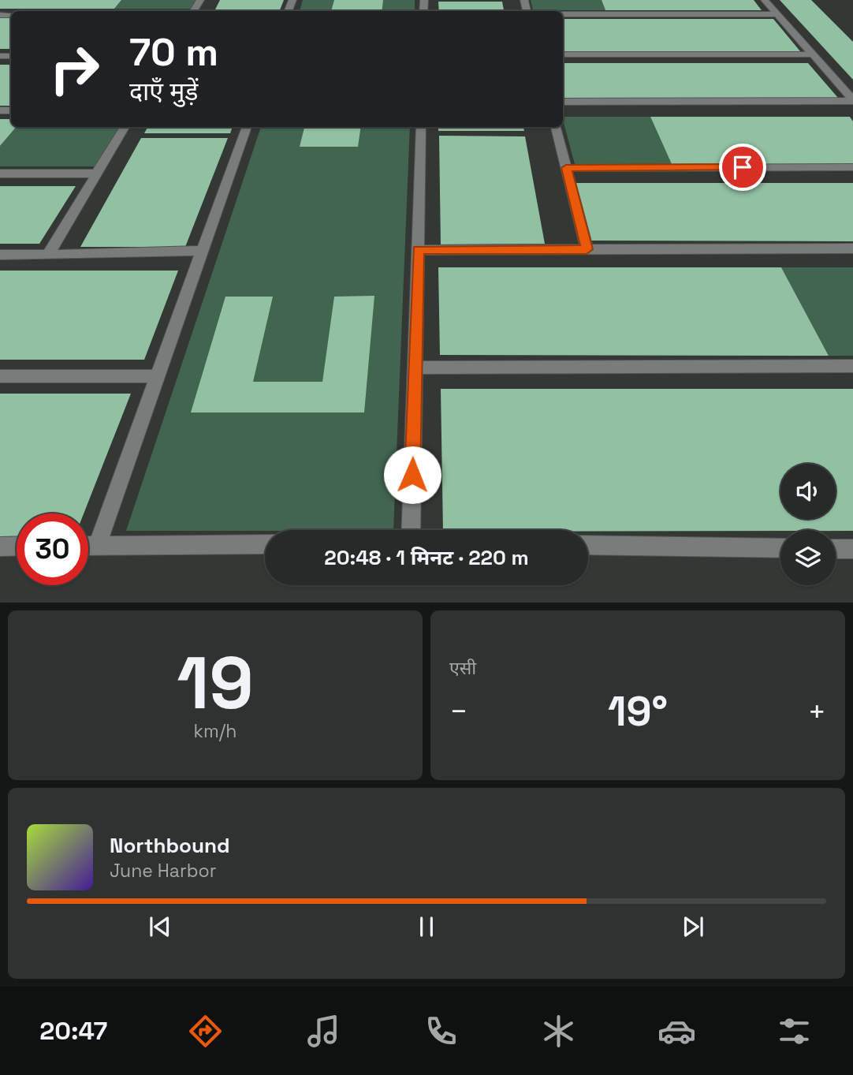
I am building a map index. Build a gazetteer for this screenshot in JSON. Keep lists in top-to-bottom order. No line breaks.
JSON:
{"page":{"turn":["70 m","दाएँ मुड़ें"],"limit":"30","trip":"20:48 · 1 मिनट · 220 m","tile":[["19","km/h"],"एसी"],"heat":["−","19°","+"],"song":["Northbound","June Harbor"],"tabs":"20:47"}}
